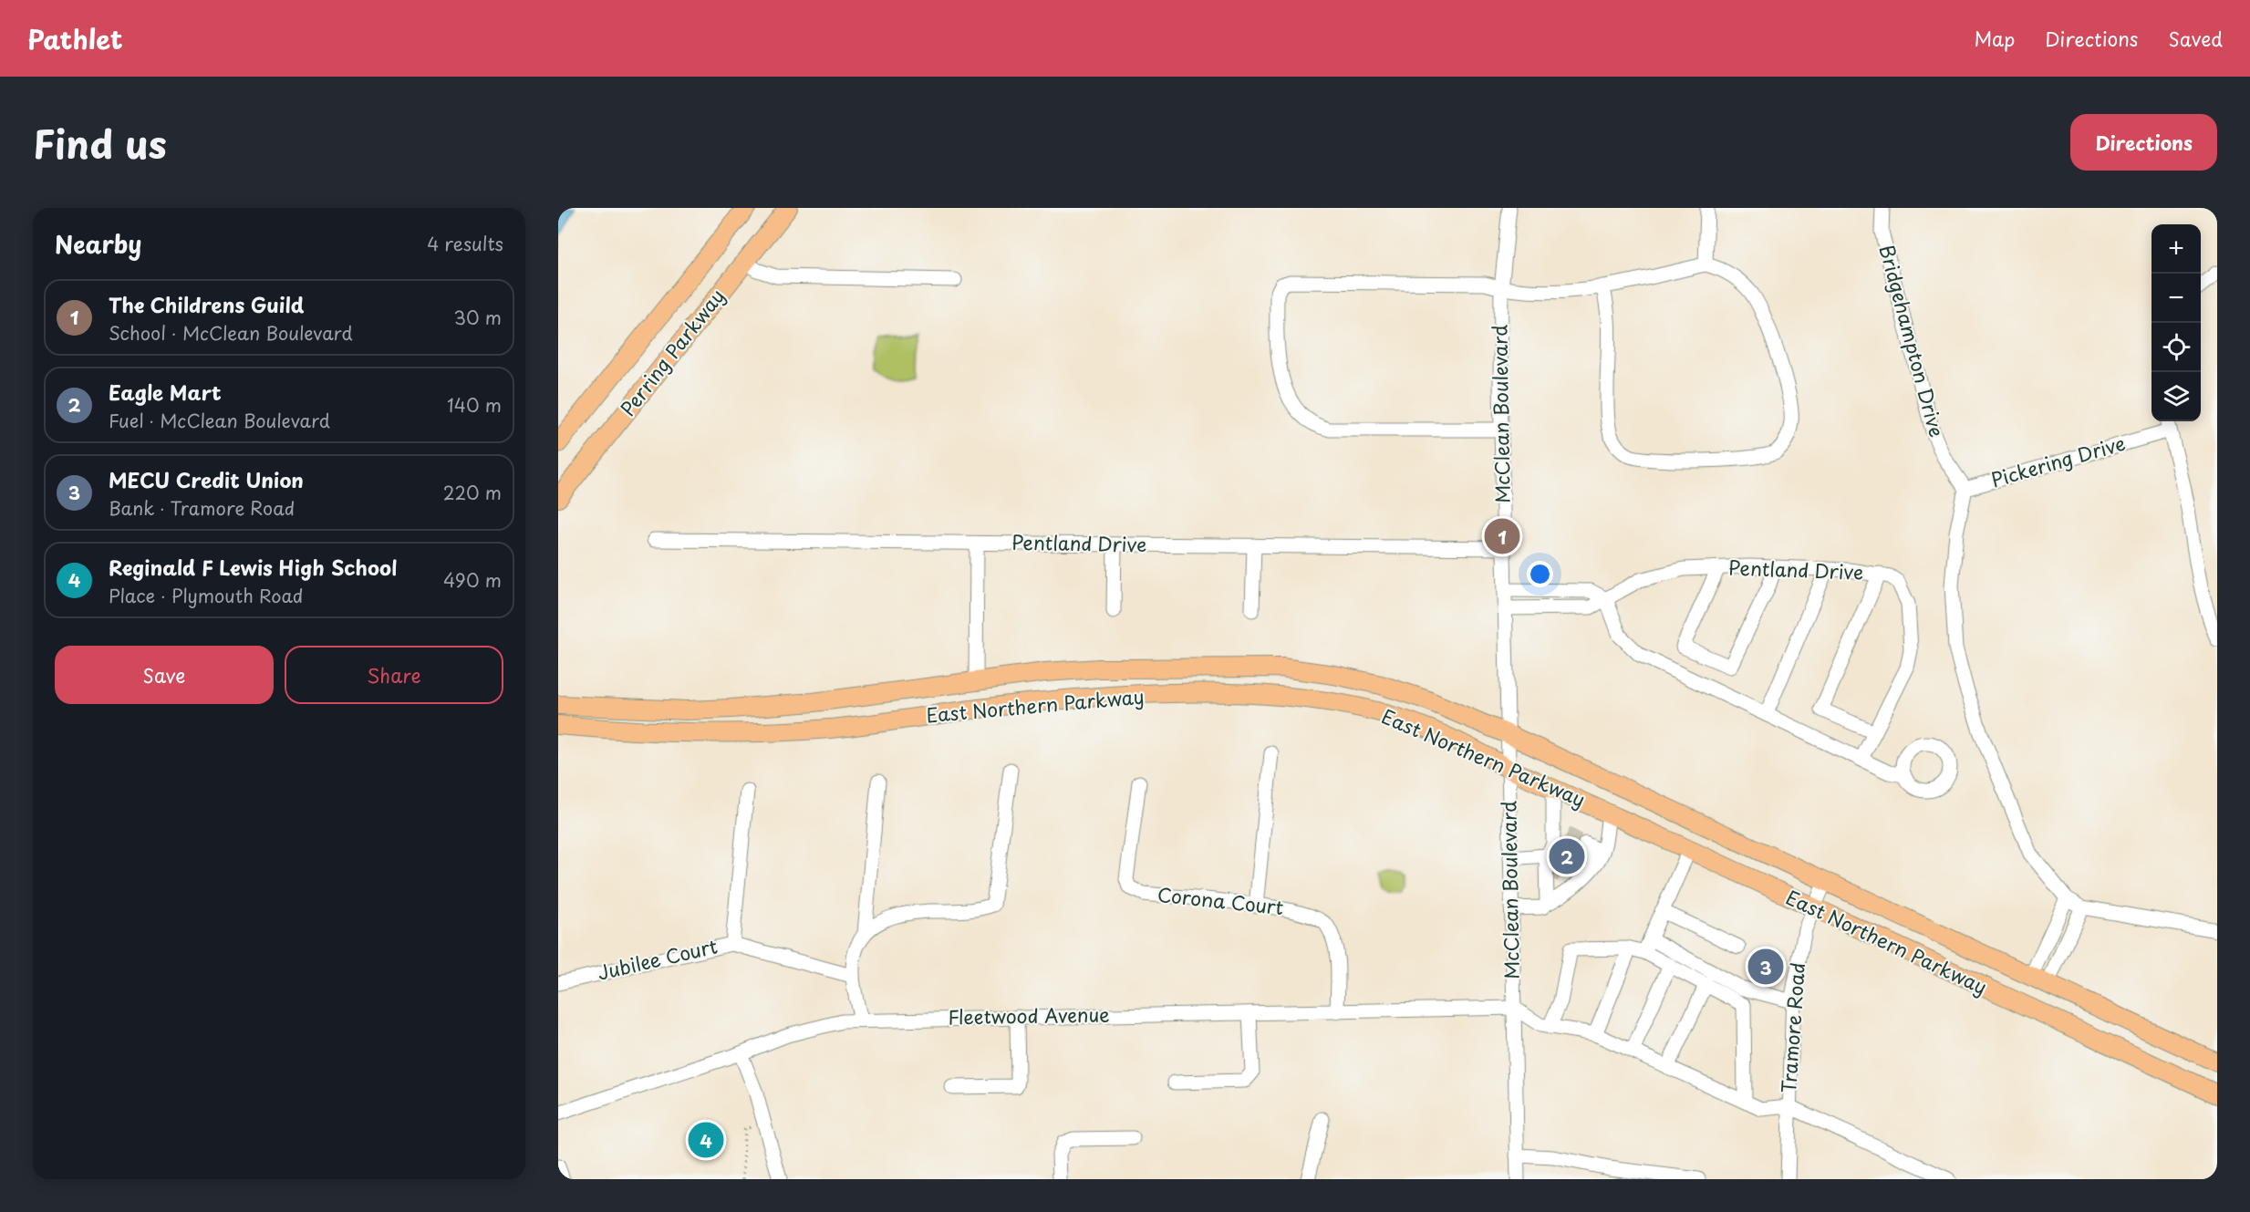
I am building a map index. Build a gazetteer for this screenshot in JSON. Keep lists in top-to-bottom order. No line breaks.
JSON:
{"streets":{"main road":["Perring Parkway","East Northern Parkway"],"street":["Bridgehampton Drive","McClean Boulevard","Pickering Drive","Pentland Drive","Corona Court","Jubilee Court","Fleetwood Avenue","Tramore Road"]},"crossings":[["Bridgehampton Drive","Pickering Drive"],["McClean Boulevard","Pentland Drive"],["McClean Boulevard","East Northern Parkway"],["McClean Boulevard","Fleetwood Avenue"],["East Northern Parkway","Tramore Road"],["Corona Court","Fleetwood Avenue"]],"page":{"header":"Pathlet","nav":["Map","Directions","Saved"],"title":"Find us","buttons":["Directions",["Save","Share"]],"heading":["Nearby","4 results"],"map_buttons":["+","−"],"list":[{"mark":"1","name":"The Childrens Guild","note":"School · McClean Boulevard","value":"30 m"},{"mark":"2","name":"Eagle Mart","note":"Fuel · McClean Boulevard","value":"140 m"},{"mark":"3","name":"MECU Credit Union","note":"Bank · Tramore Road","value":"220 m"},{"mark":"4","name":"Reginald F Lewis High School","note":"Place · Plymouth Road","value":"490 m"}],"pins":["1","2","3","4"]}}
